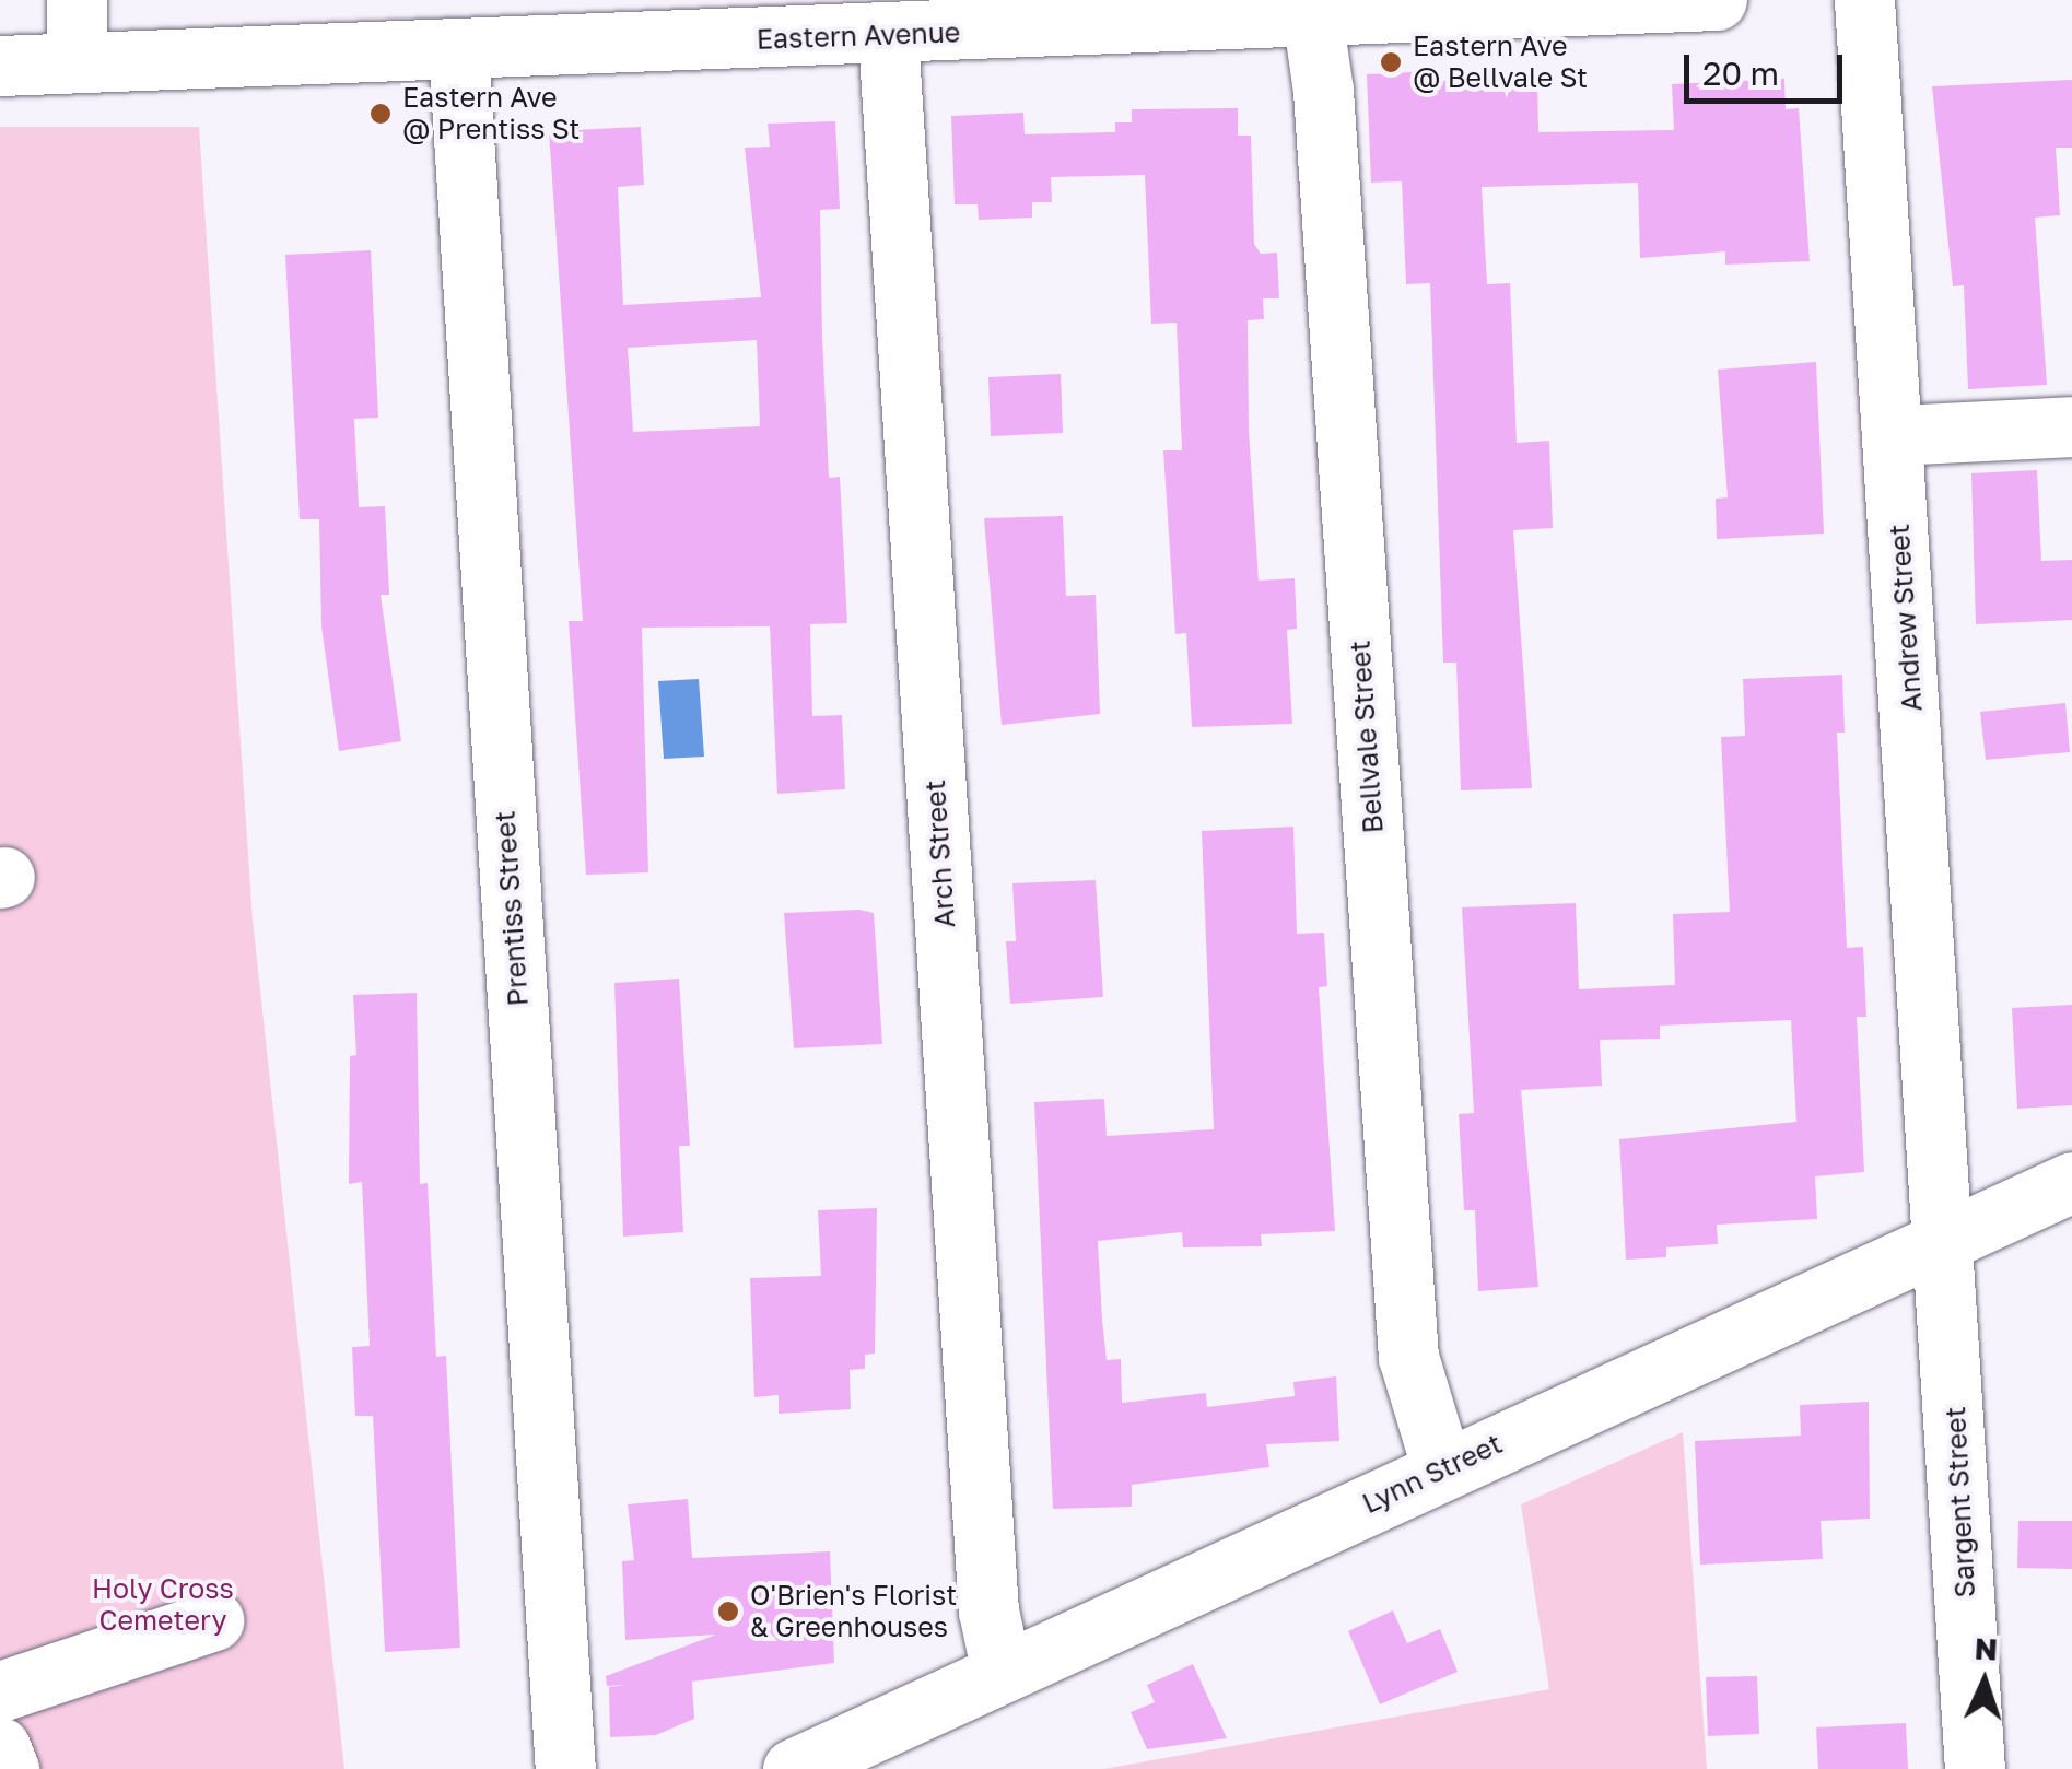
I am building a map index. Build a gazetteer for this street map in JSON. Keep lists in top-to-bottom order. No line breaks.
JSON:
{"streets":{"street":["Eastern Avenue","Andrew Street","Bellvale Street","Arch Street","Prentiss Street","Lynn Street","Sargent Street"]},"crossings":[["Eastern Avenue","Bellvale Street"],["Eastern Avenue","Arch Street"],["Eastern Avenue","Prentiss Street"],["Andrew Street","Lynn Street"],["Andrew Street","Sargent Street"],["Bellvale Street","Lynn Street"],["Arch Street","Lynn Street"],["Lynn Street","Sargent Street"]],"parks":["Holy Cross Cemetery"],"places":["Eastern Ave @ Bellvale St","Eastern Ave @ Prentiss St","O'Brien's Florist & Greenhouses"],"scale_bar":"20 m","north":"top"}
